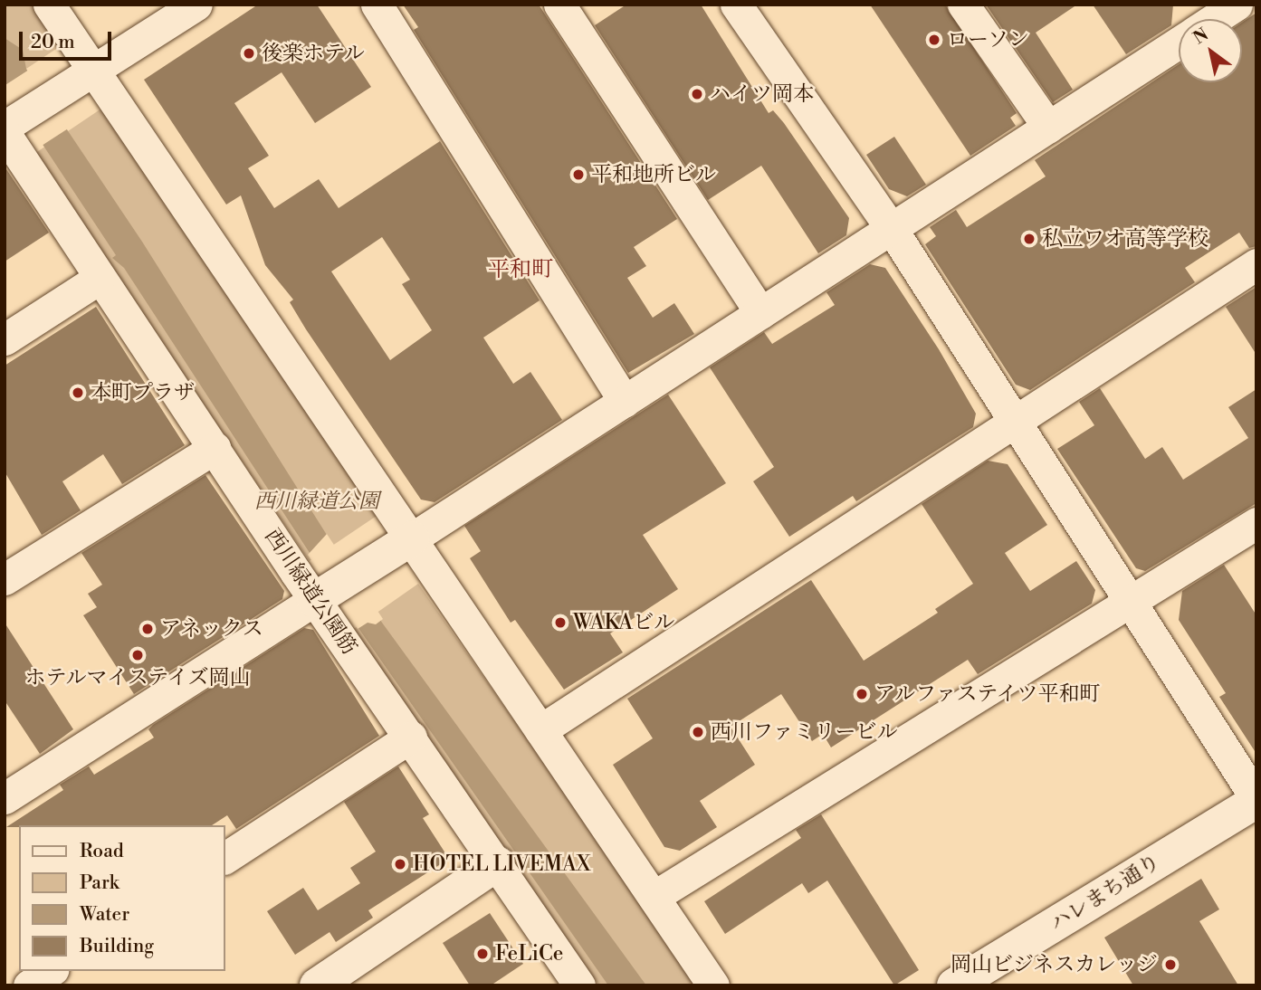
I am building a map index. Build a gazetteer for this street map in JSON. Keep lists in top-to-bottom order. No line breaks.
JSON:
{"streets":{"street":["西川緑道公園筋","ハレまち通り"]},"districts":["平和町"],"parks":["西川緑道公園"],"places":["ローソン","後楽ホテル","ハイツ岡本","平和地所ビル","私立ワオ高等学校","本町プラザ","WAKAビル","アネックス","ホテルマイステイズ岡山","アルファステイツ平和町","西川ファミリービル","HOTEL LIVEMAX","FeLiCe","岡山ビジネスカレッジ"],"legend":["Road","Park","Water","Building"],"scale_bar":"20 m","north":"top left"}
